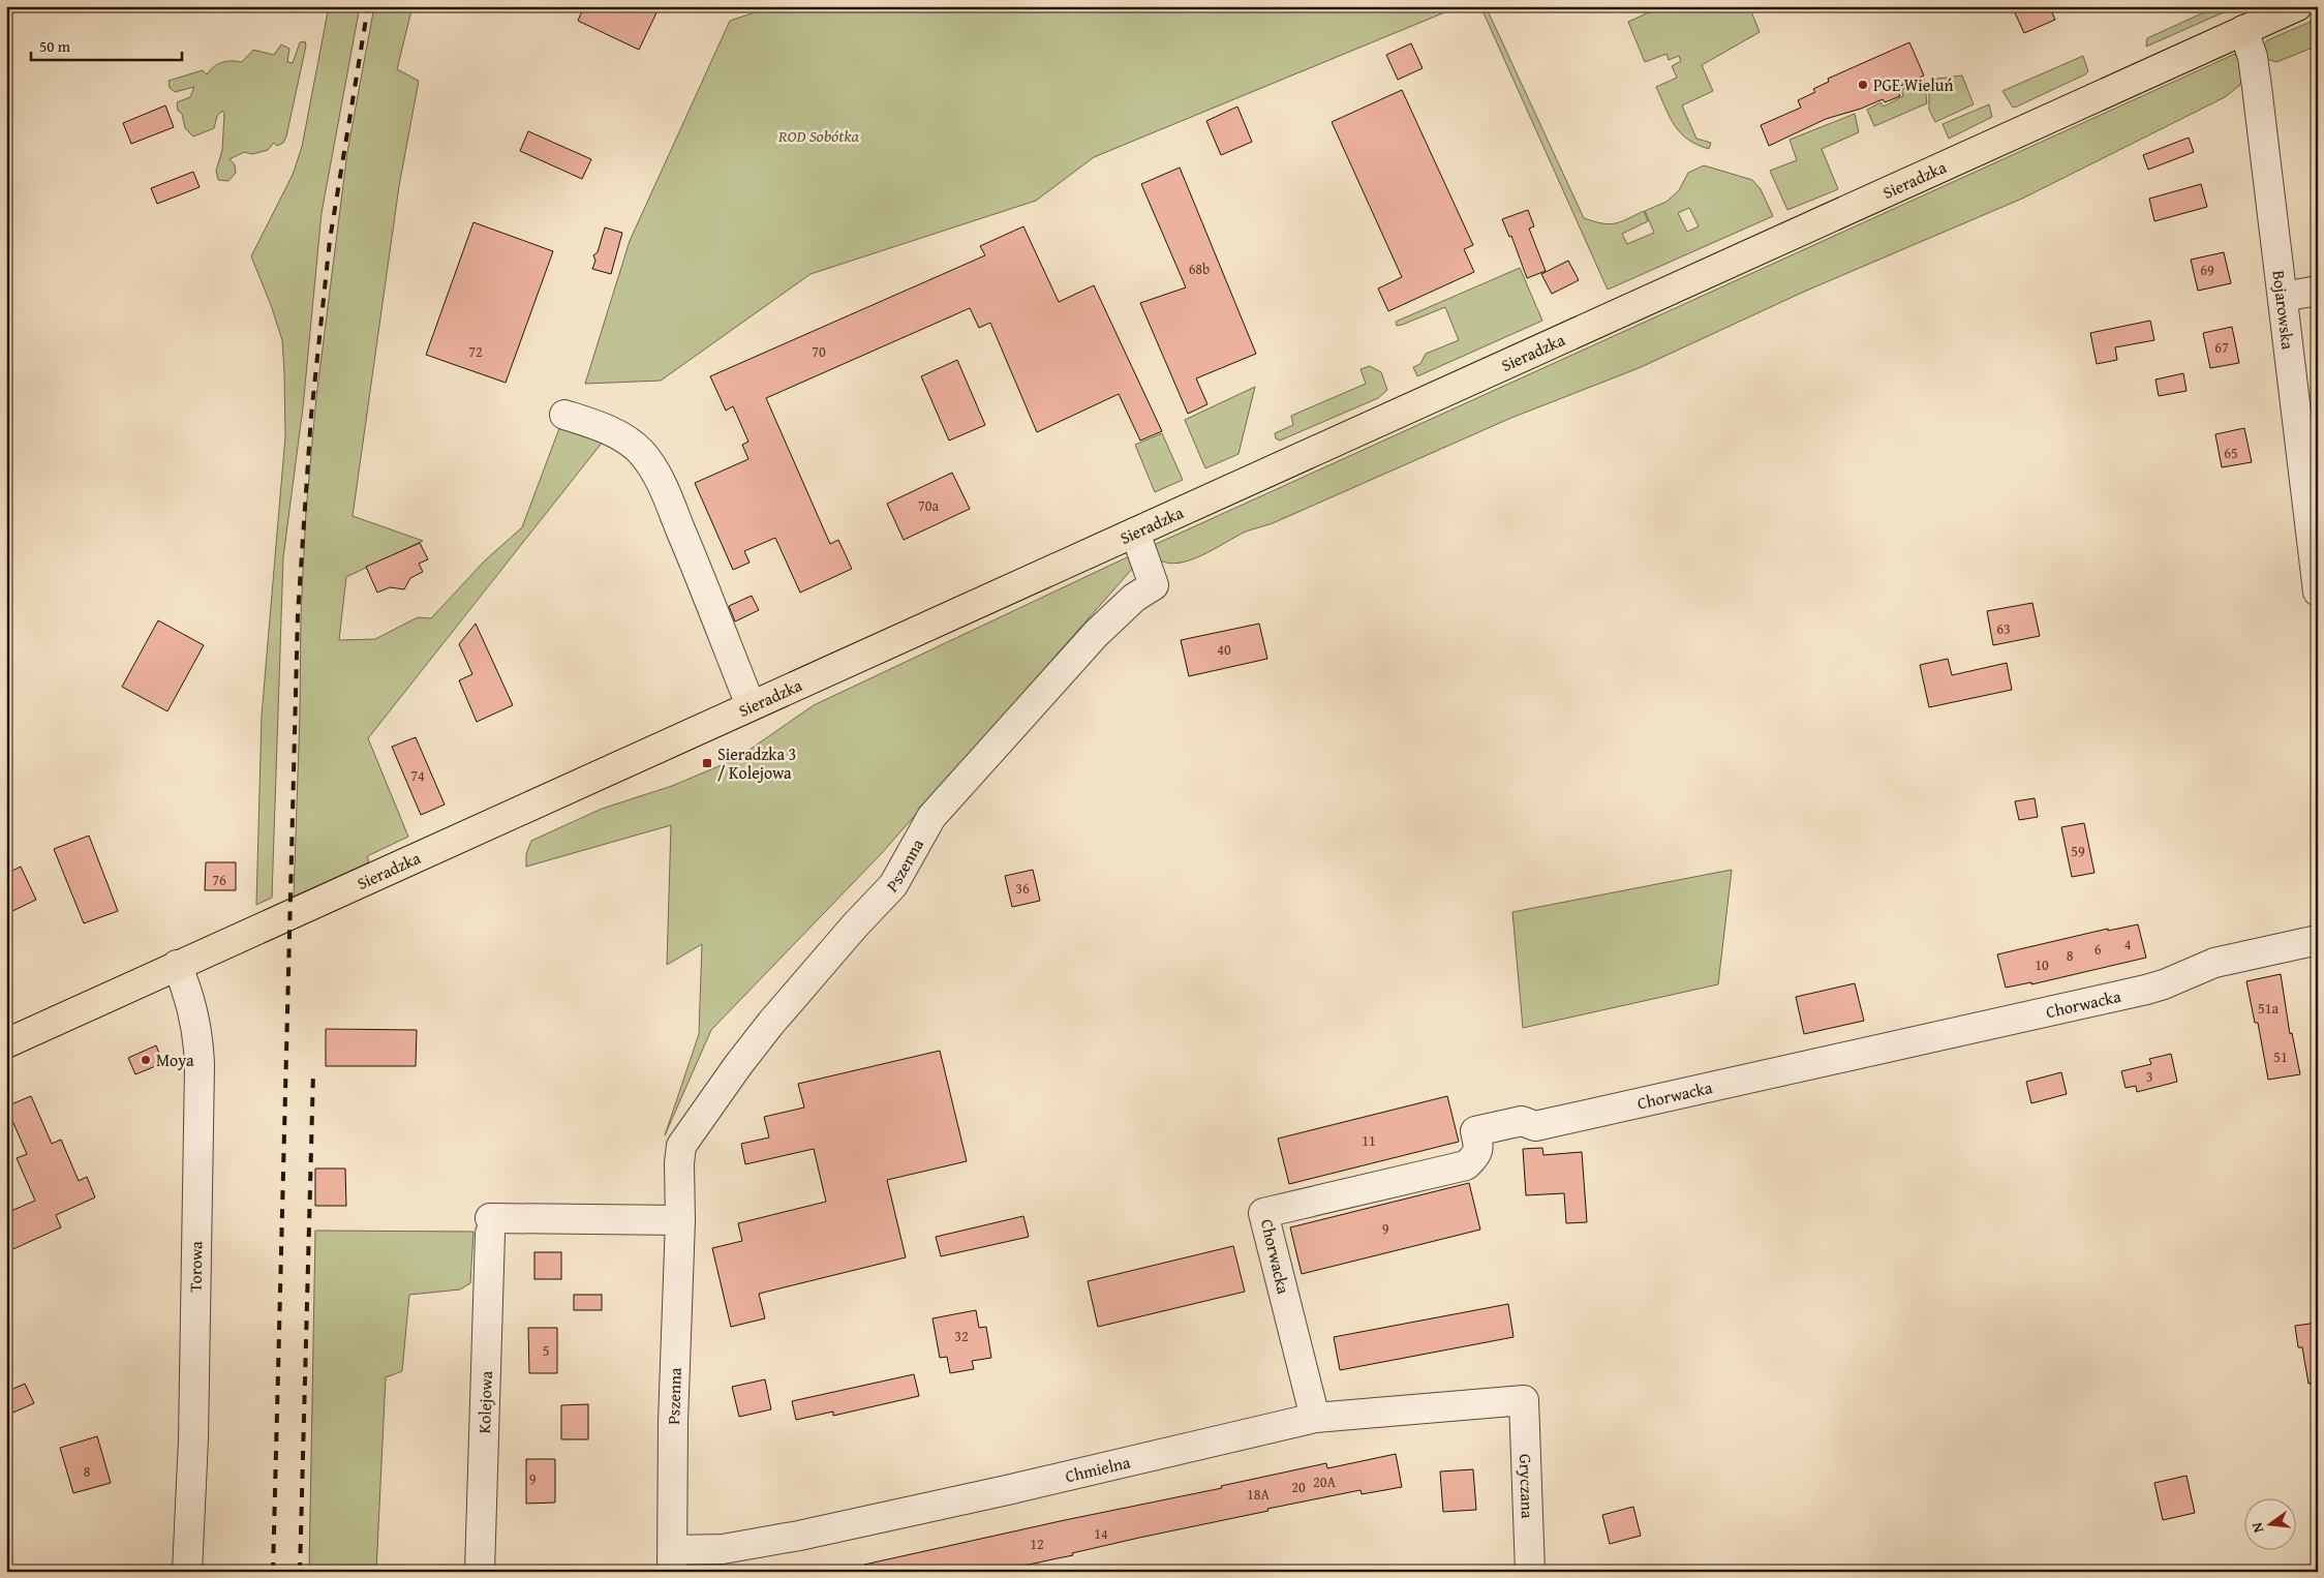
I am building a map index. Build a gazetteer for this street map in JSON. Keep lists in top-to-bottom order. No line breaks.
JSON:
{"streets":{"main road":["Sieradzka"],"street":["Bojarowska","Pszenna","Chorwacka","Torowa","Kolejowa","Chmielna","Gryczana"]},"crossings":[["Sieradzka","Bojarowska"],["Sieradzka","Pszenna"],["Sieradzka","Torowa"],["Pszenna","Kolejowa"],["Pszenna","Chmielna"],["Chorwacka","Chmielna"],["Chmielna","Gryczana"]],"parks":["ROD Sobótka"],"places":{"other":["PGE Wieluń","Moya"],"transit":["Sieradzka 3 / Kolejowa"]},"house_numbers":["68b","69","67","72","70","65","70a","63","40","74","59","76","36","4","6","8","10","51a","51","3","11","9","32","5","8","9","20A","20","18A","14","12"],"scale_bar":"50 m","north":"left"}
